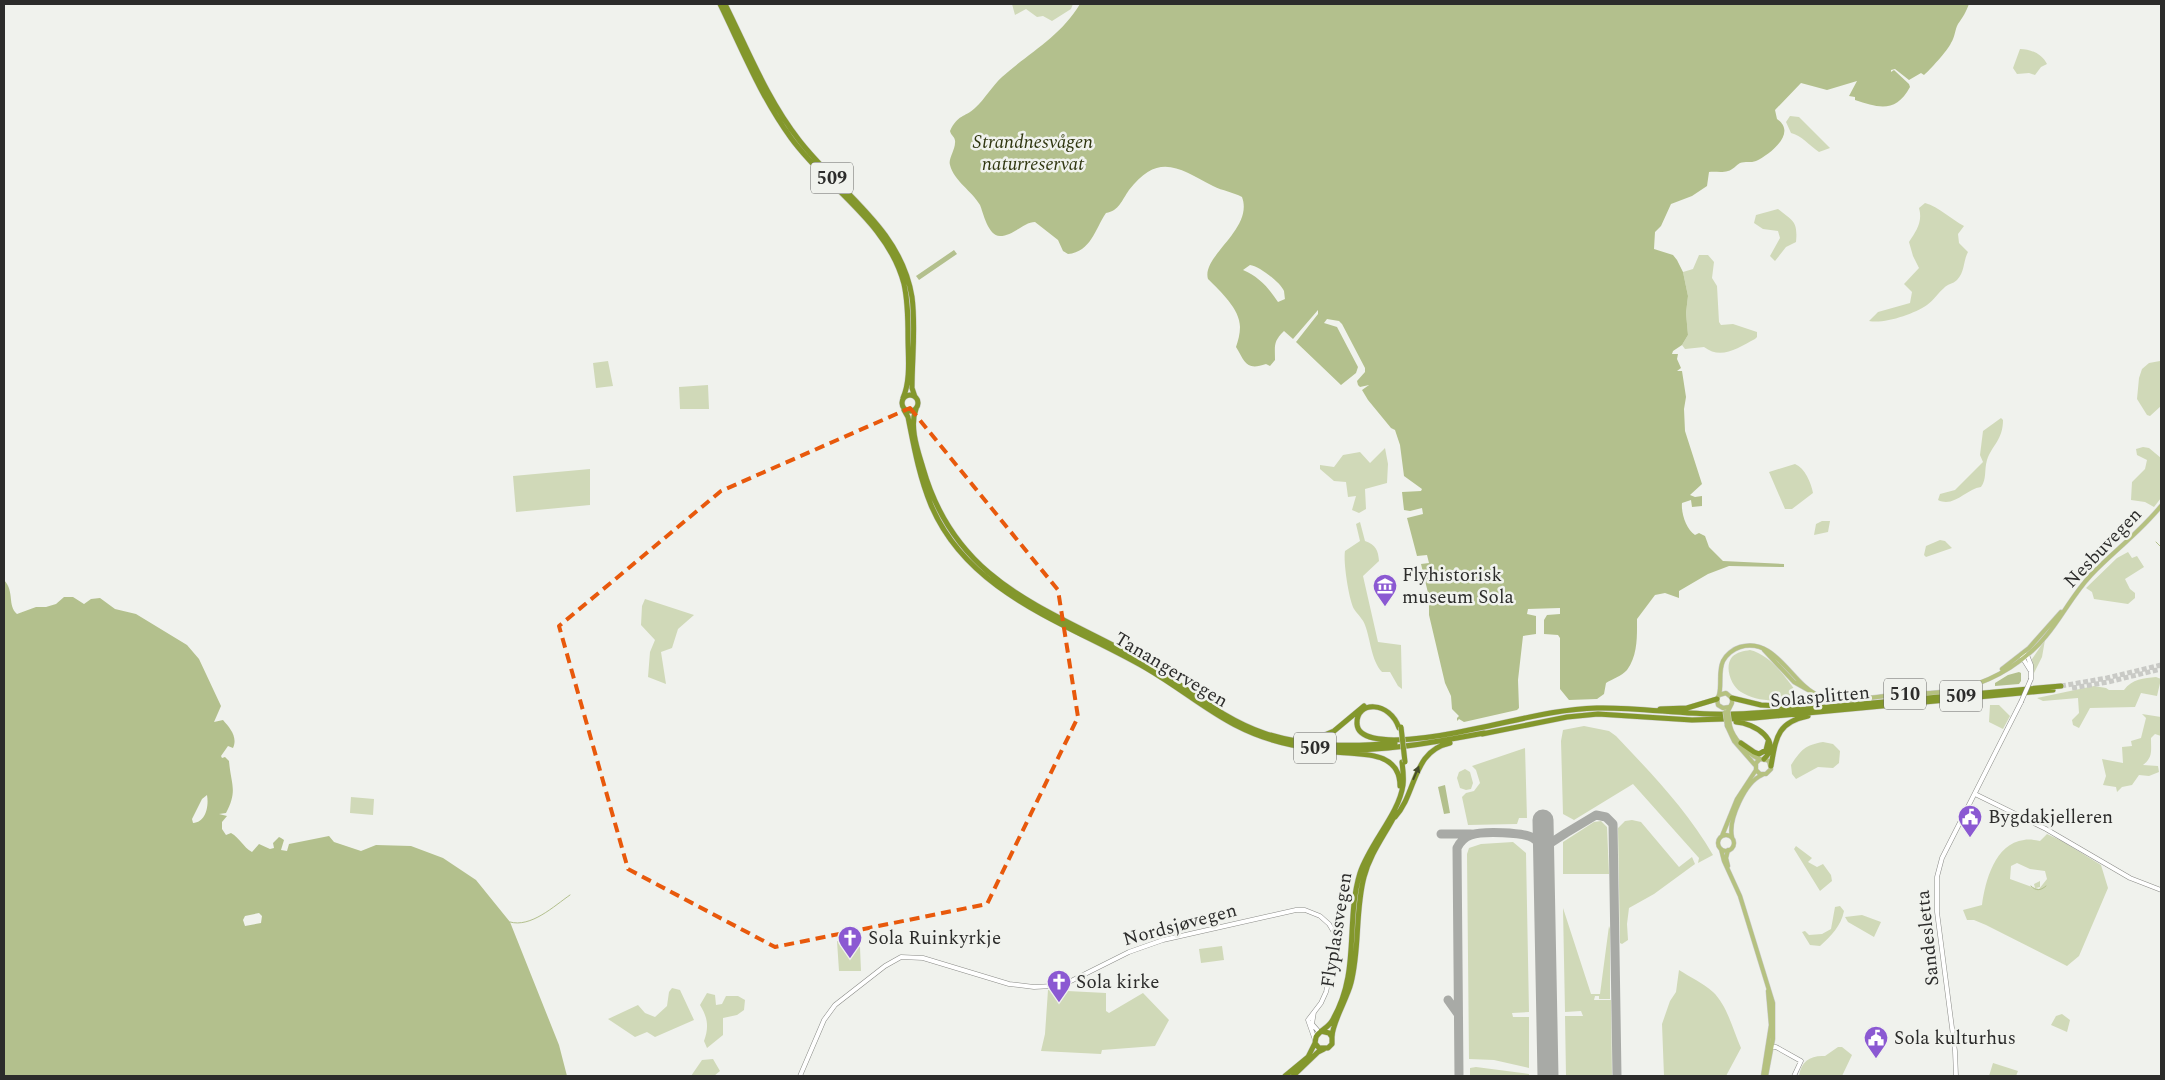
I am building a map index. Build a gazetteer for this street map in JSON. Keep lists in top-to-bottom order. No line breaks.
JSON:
{"streets":{"highway":["509","Tanangervegen","Solasplitten","Flyplassvegen"],"main road":["Nesbuvegen","510"],"street":["Nordsjøvegen","Sandesletta"]},"crossings":[["509","Tanangervegen"],["509","510"],["509","Solasplitten"],["509","Flyplassvegen"],["Nesbuvegen","510"],["Nesbuvegen","Sandesletta"],["Nordsjøvegen","Flyplassvegen"]],"parks":["Strandnesvågen naturreservat"],"places":{"museum":["Flyhistorisk museum Sola"],"public building":["Bygdakjelleren","Sola kulturhus"],"church":["Sola Ruinkyrkje","Sola kirke"]}}
